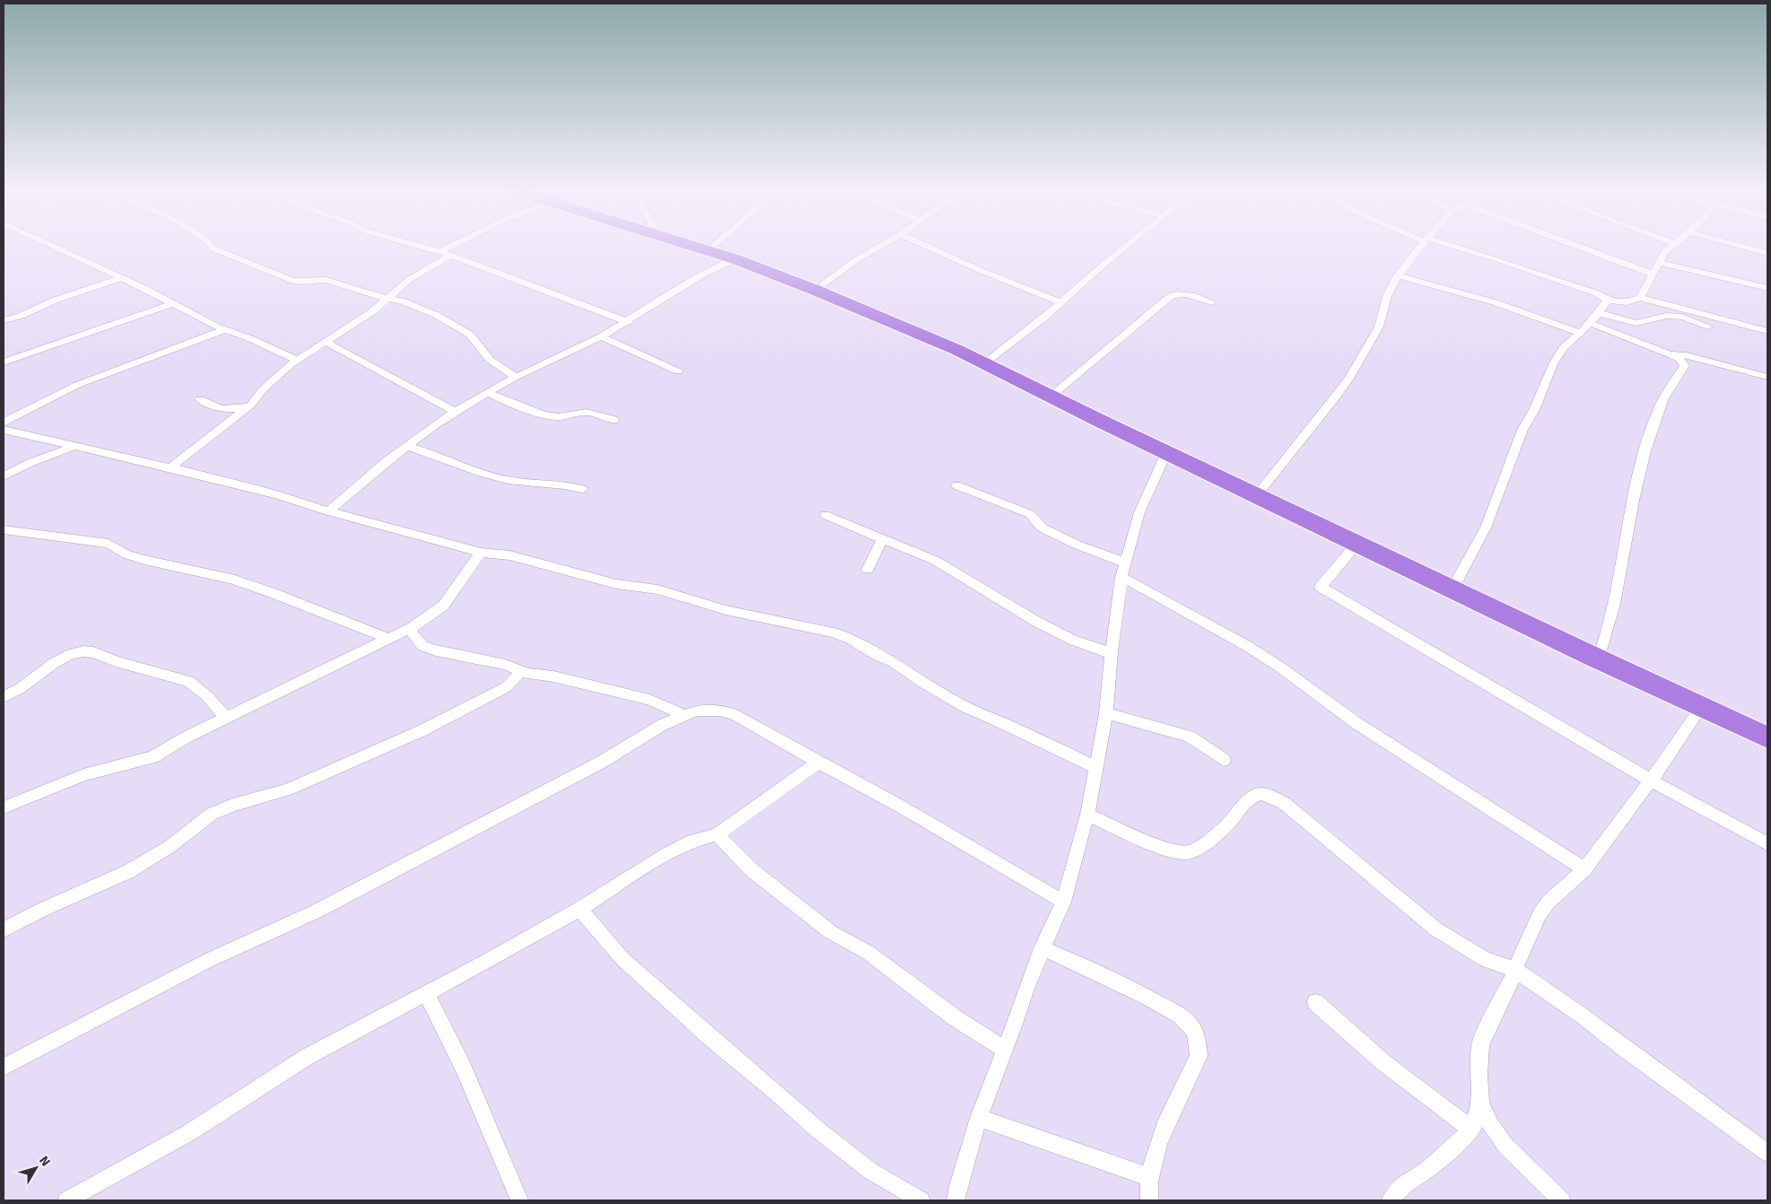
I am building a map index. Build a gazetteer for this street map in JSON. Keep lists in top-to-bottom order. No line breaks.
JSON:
{"north":"top right"}
